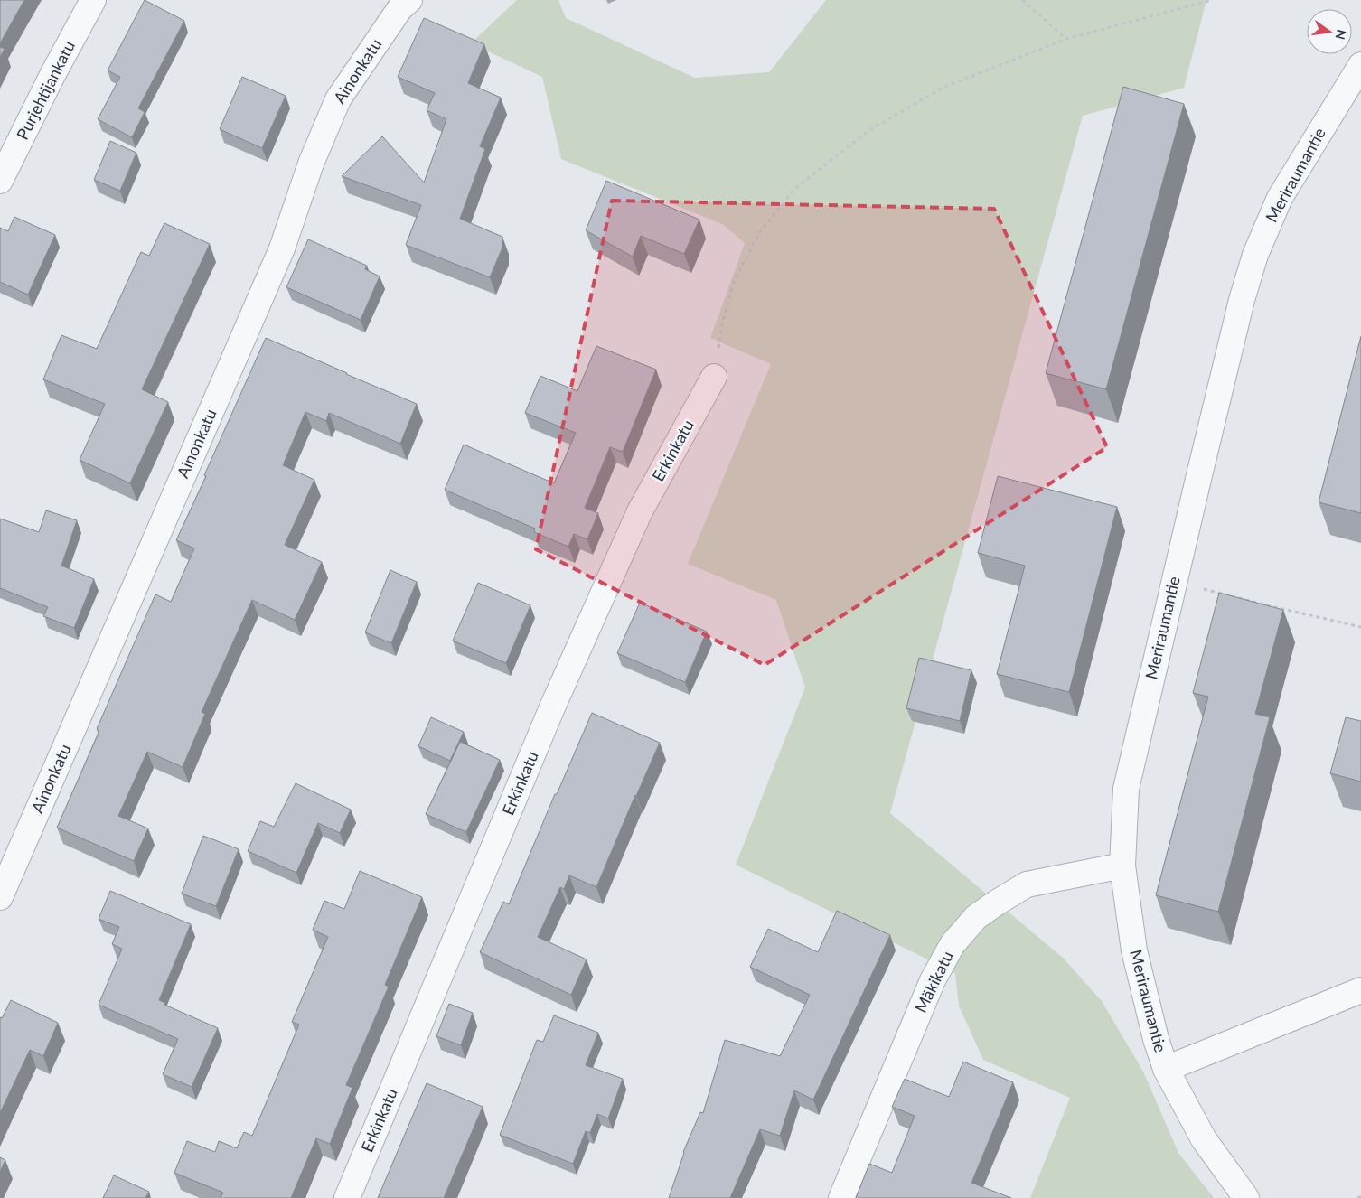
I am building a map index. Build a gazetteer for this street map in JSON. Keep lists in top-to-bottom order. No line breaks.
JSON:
{"streets":{"street":["Ainonkatu","Purjehtijankatu","Meriraumantie","Erkinkatu","Mäkikatu"]},"crossings":[["Meriraumantie","Mäkikatu"]],"north":"right"}
